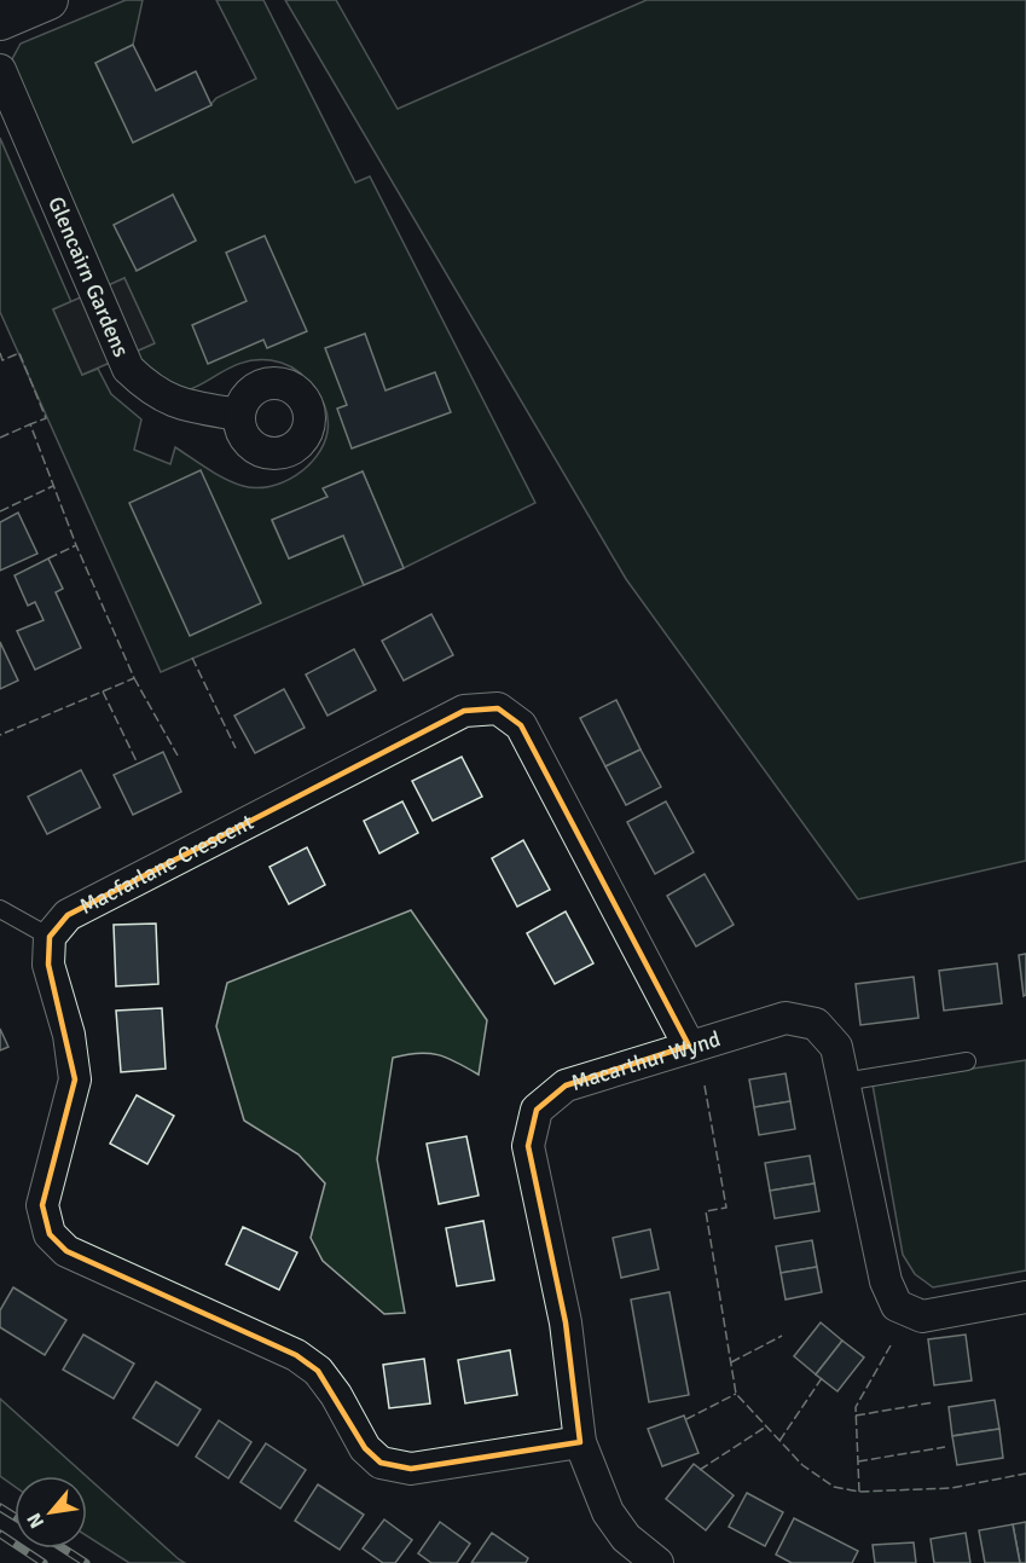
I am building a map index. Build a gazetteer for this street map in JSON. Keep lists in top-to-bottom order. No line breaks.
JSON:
{"streets":{"street":["Glencairn Gardens","Macfarlane Crescent","Macarthur Wynd"]},"crossings":[["Macfarlane Crescent","Macarthur Wynd"]],"north":"bottom left"}
